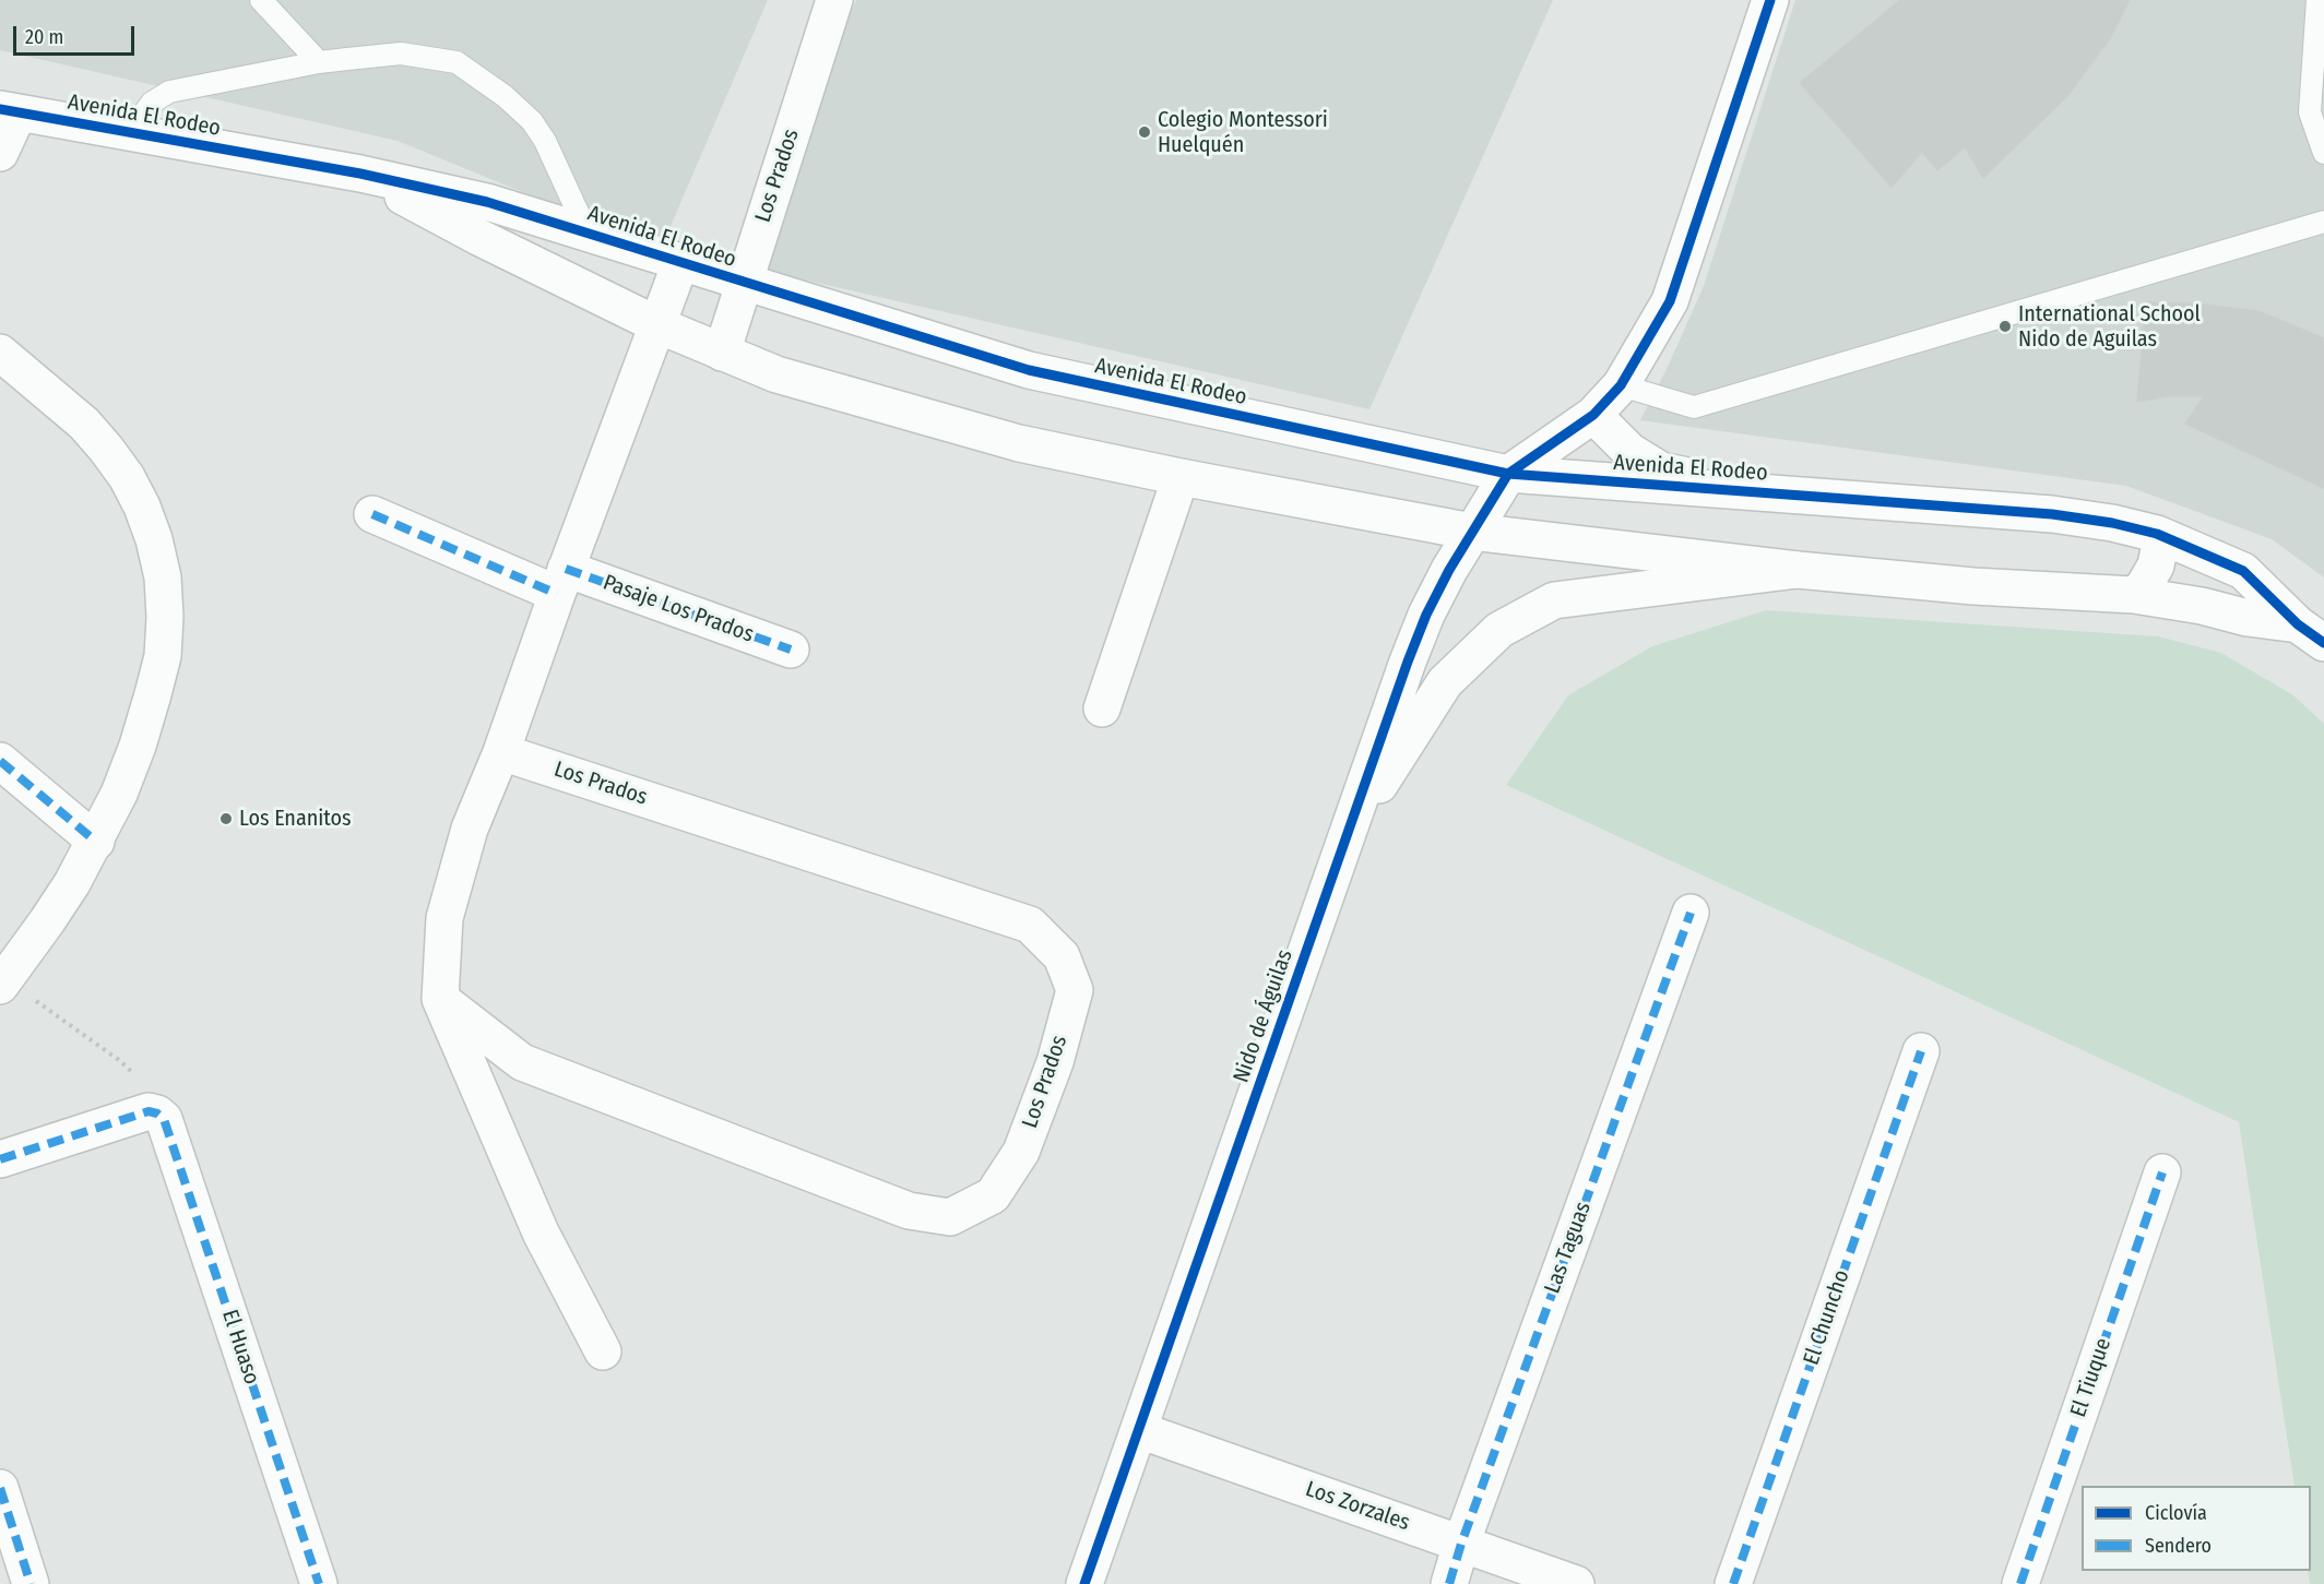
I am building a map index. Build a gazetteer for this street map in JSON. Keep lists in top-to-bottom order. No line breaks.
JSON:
{"streets":{"street":["Avenida El Rodeo","Los Prados","Pasaje Los Prados","Nido de Águilas","Las Taguas","El Chuncho","El Huaso","El Tiuque","Los Zorzales"]},"crossings":[["Avenida El Rodeo","Los Prados"],["Avenida El Rodeo","Nido de Águilas"],["Nido de Águilas","Los Zorzales"],["Las Taguas","Los Zorzales"]],"places":["Colegio Montessori Huelquén","International School Nido de Aguilas","Los Enanitos"],"legend":["Ciclovía","Sendero"],"scale_bar":"20 m"}
